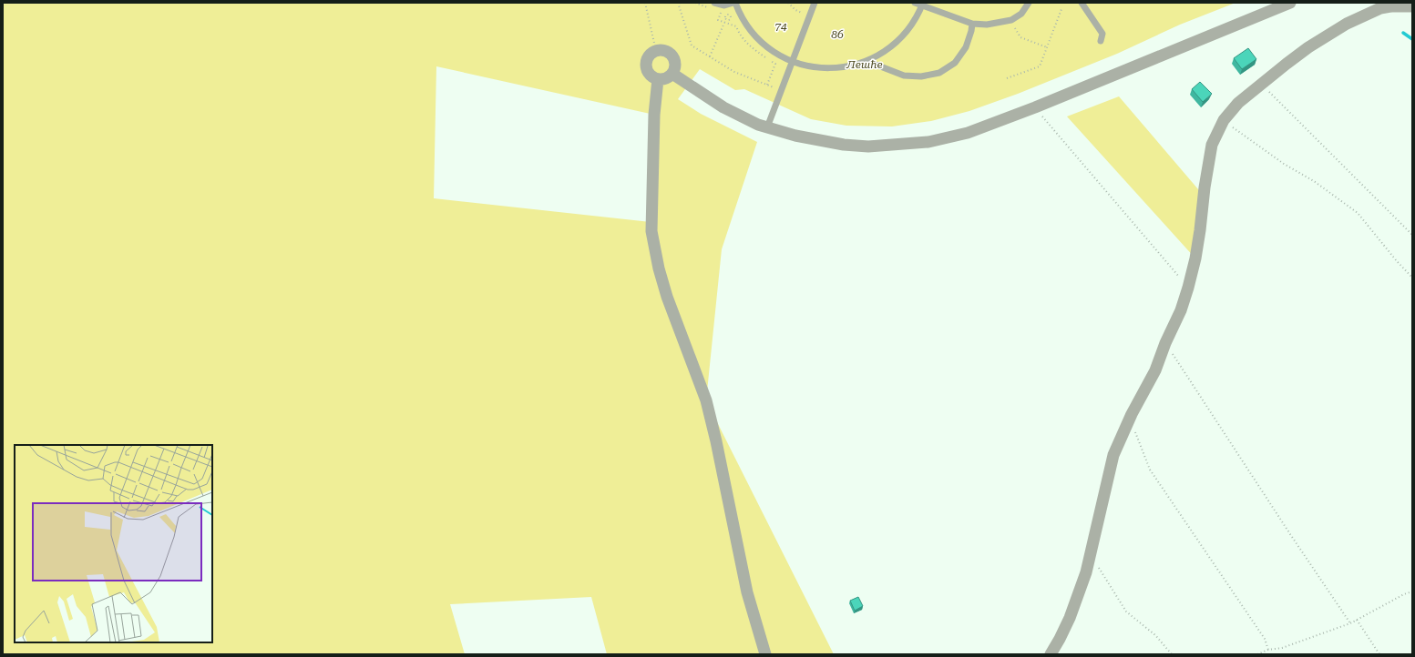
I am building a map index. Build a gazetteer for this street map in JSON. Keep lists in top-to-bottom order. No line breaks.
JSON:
{"parks":["74","86","Лешће"]}
